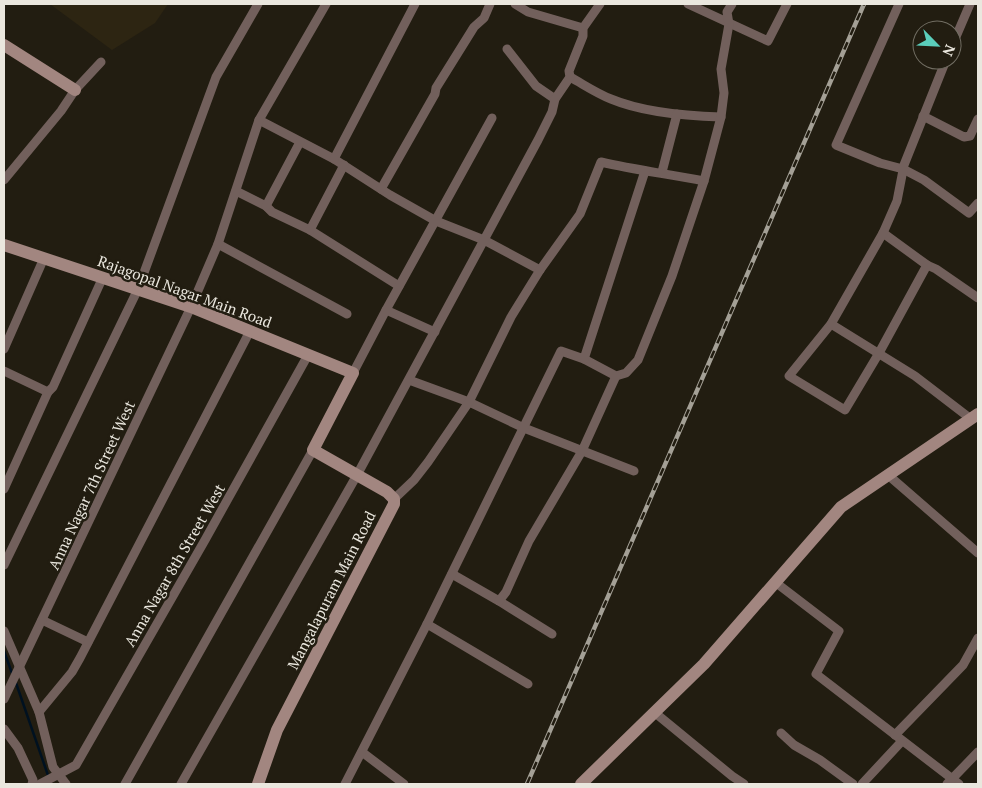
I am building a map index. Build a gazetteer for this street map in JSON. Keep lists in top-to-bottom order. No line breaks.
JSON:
{"streets":{"street":["Rajagopal Nagar Main Road","Anna Nagar 7th Street West","Anna Nagar 8th Street West","Mangalapuram Main Road"]},"crossings":[["Rajagopal Nagar Main Road","Anna Nagar 7th Street West"],["Rajagopal Nagar Main Road","Anna Nagar 8th Street West"]],"north":"bottom right"}
